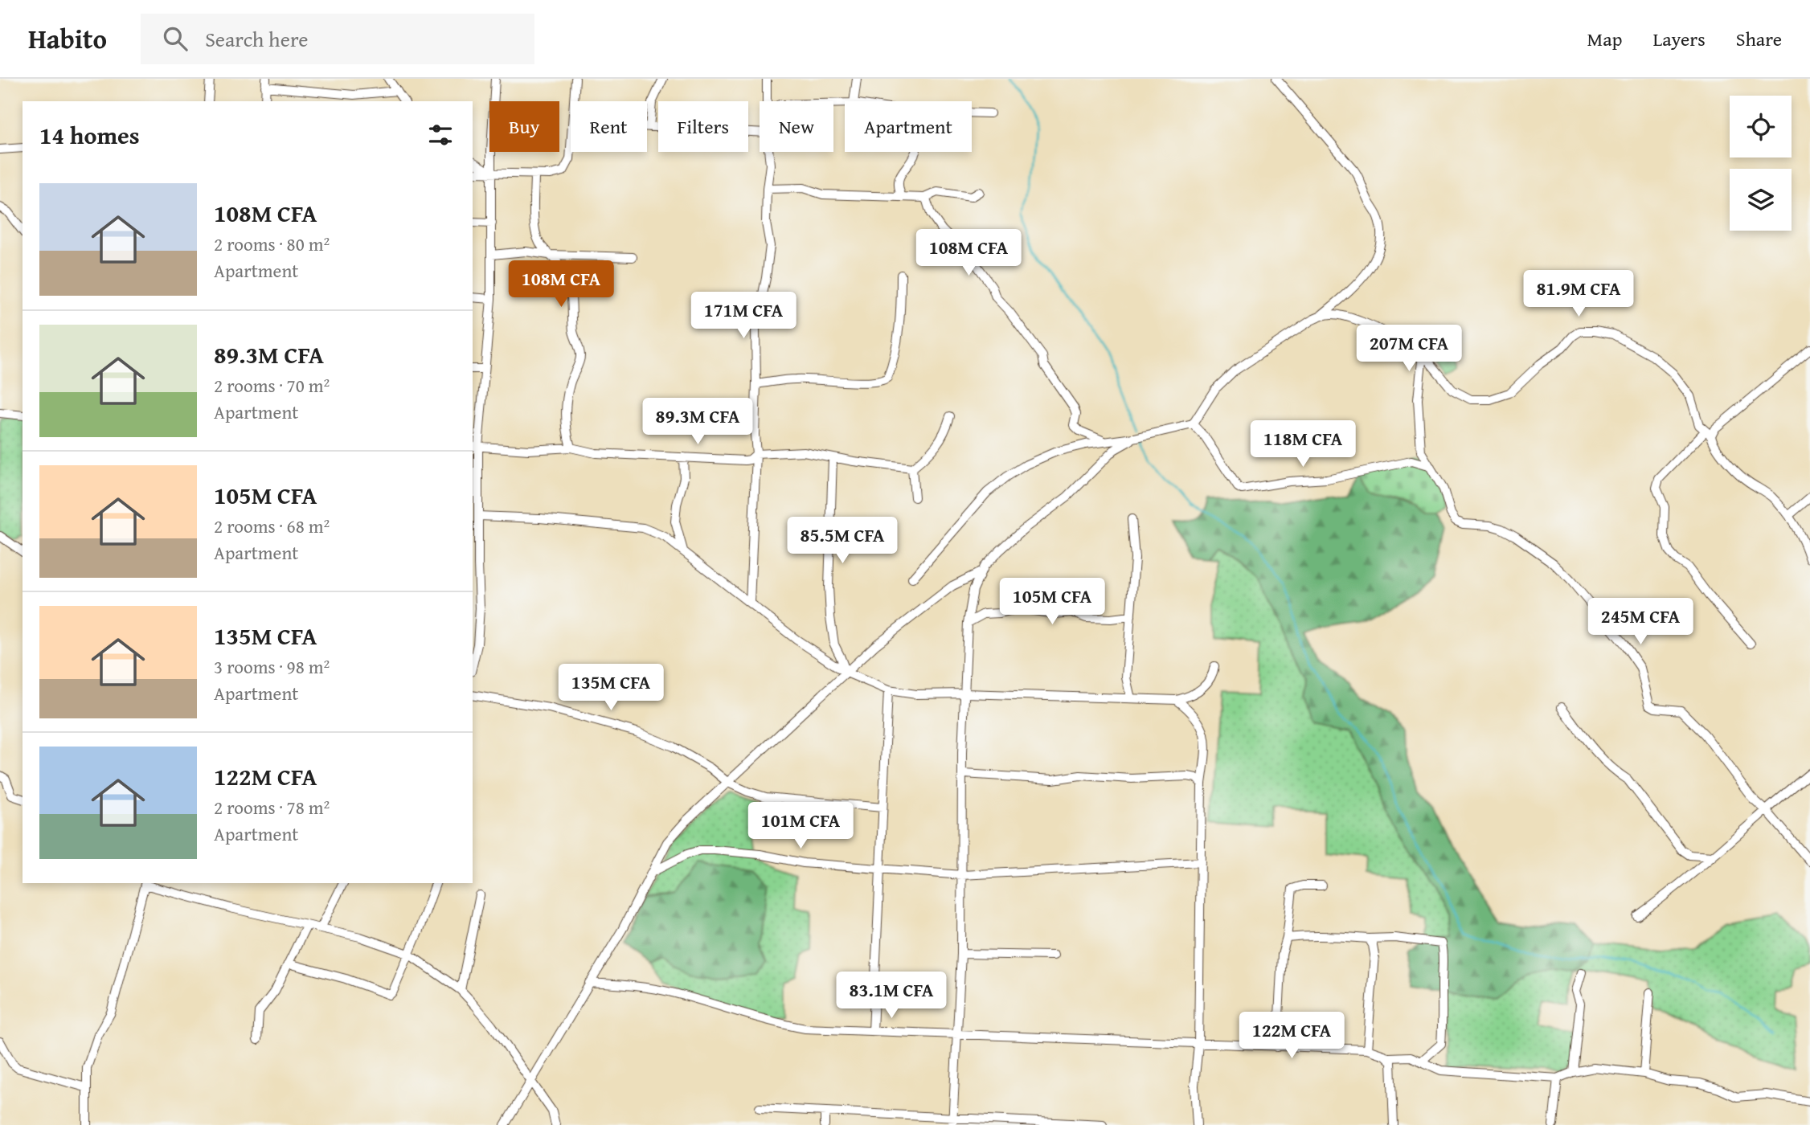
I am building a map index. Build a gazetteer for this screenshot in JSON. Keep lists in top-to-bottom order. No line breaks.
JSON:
{"page":{"header":"Habito","search":"Search here","nav":["Map","Layers","Share"],"chip":["Buy","Rent","Filters","New","Apartment"],"heading":"14 homes","list":[{"name":"108M CFA","note":"2 rooms · 80 m² · Apartment"},{"name":"89.3M CFA","note":"2 rooms · 70 m² · Apartment"},{"name":"105M CFA","note":"2 rooms · 68 m² · Apartment"},{"name":"135M CFA","note":"3 rooms · 98 m² · Apartment"},{"name":"122M CFA","note":"2 rooms · 78 m² · Apartment"}],"price":["108M CFA","108M CFA","81.9M CFA","171M CFA","207M CFA","89.3M CFA","118M CFA","85.5M CFA","105M CFA","245M CFA","135M CFA","101M CFA","83.1M CFA","122M CFA"]}}
